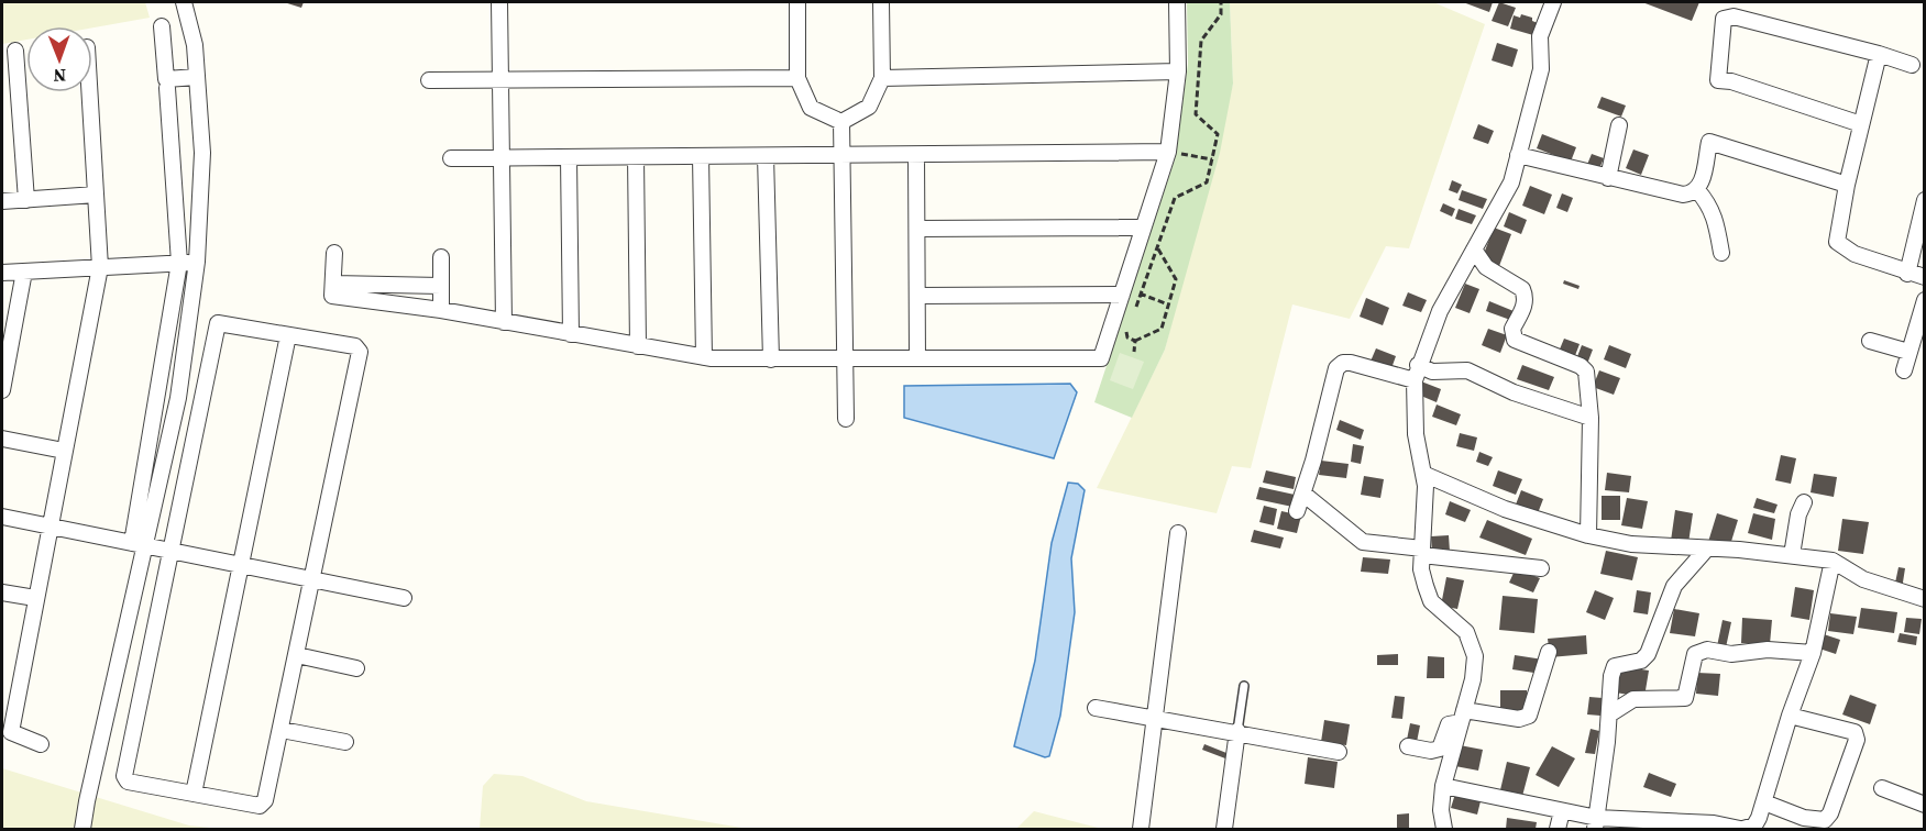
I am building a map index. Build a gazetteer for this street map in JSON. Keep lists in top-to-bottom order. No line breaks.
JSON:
{"north":"bottom"}
